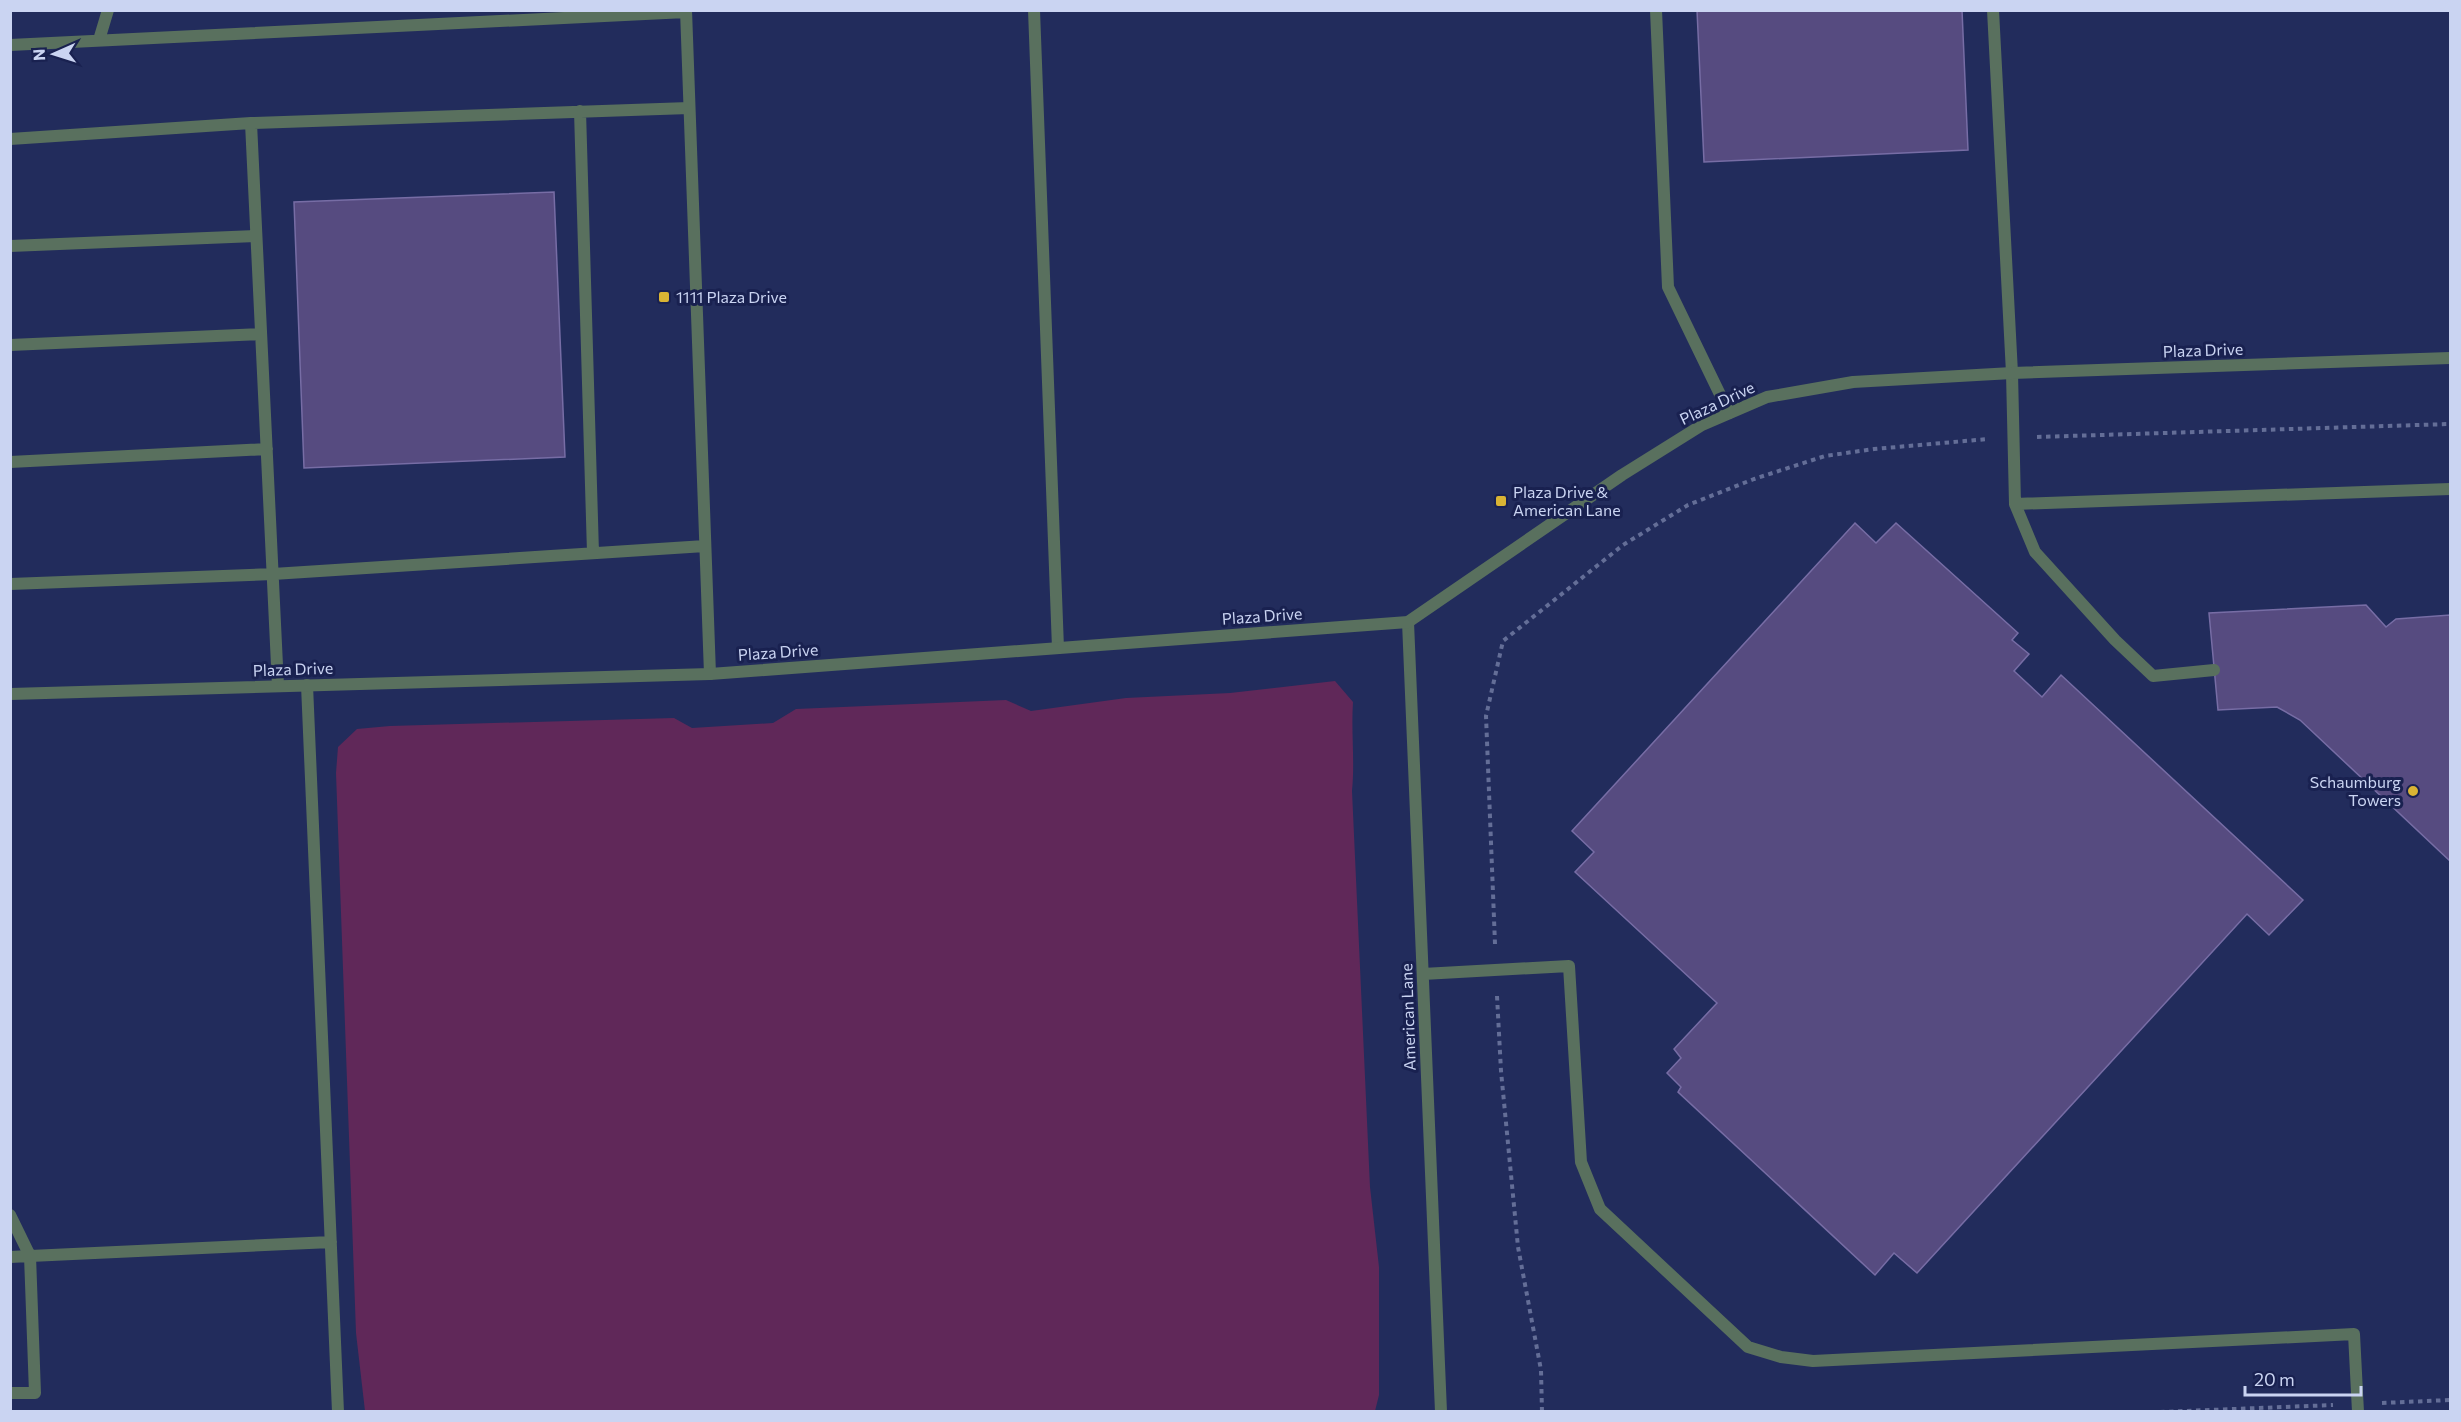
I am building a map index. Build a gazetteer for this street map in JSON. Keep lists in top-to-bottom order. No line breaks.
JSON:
{"streets":{"street":["Plaza Drive","American Lane"]},"crossings":[["Plaza Drive","American Lane"]],"places":{"transit":["1111 Plaza Drive","Plaza Drive & American Lane"],"other":["Schaumburg Towers"]},"scale_bar":"20 m","north":"left"}
